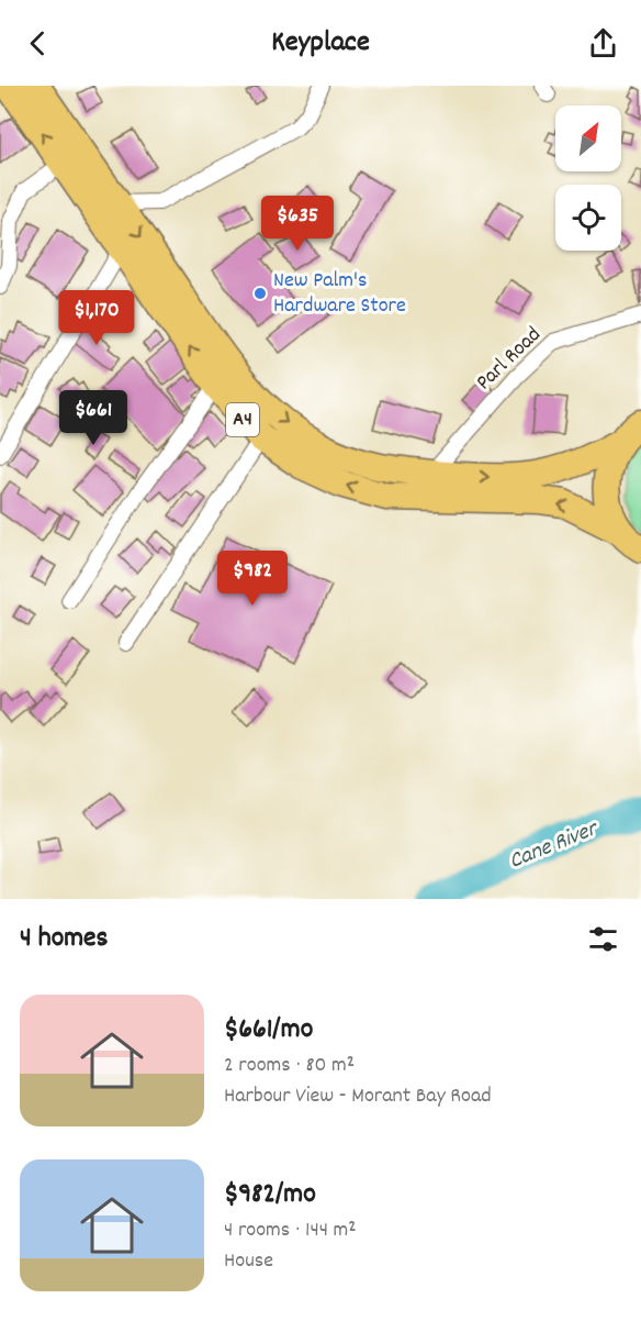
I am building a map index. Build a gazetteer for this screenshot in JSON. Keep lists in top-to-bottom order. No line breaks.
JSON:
{"streets":{"highway":["A4"],"street":["Parl Road"]},"crossings":[["Parl Road","A4"]],"water":["Cane River"],"places":["New Palm's Hardware Store"],"north":"top right","page":{"header":"Keyplace","price":["$635","$1,170","$661","$982"],"heading":"4 homes","list":[{"name":"$661/mo","note":"2 rooms · 80 m² · Harbour View - Morant Bay Road"},{"name":"$982/mo","note":"4 rooms · 144 m² · House"}]}}
